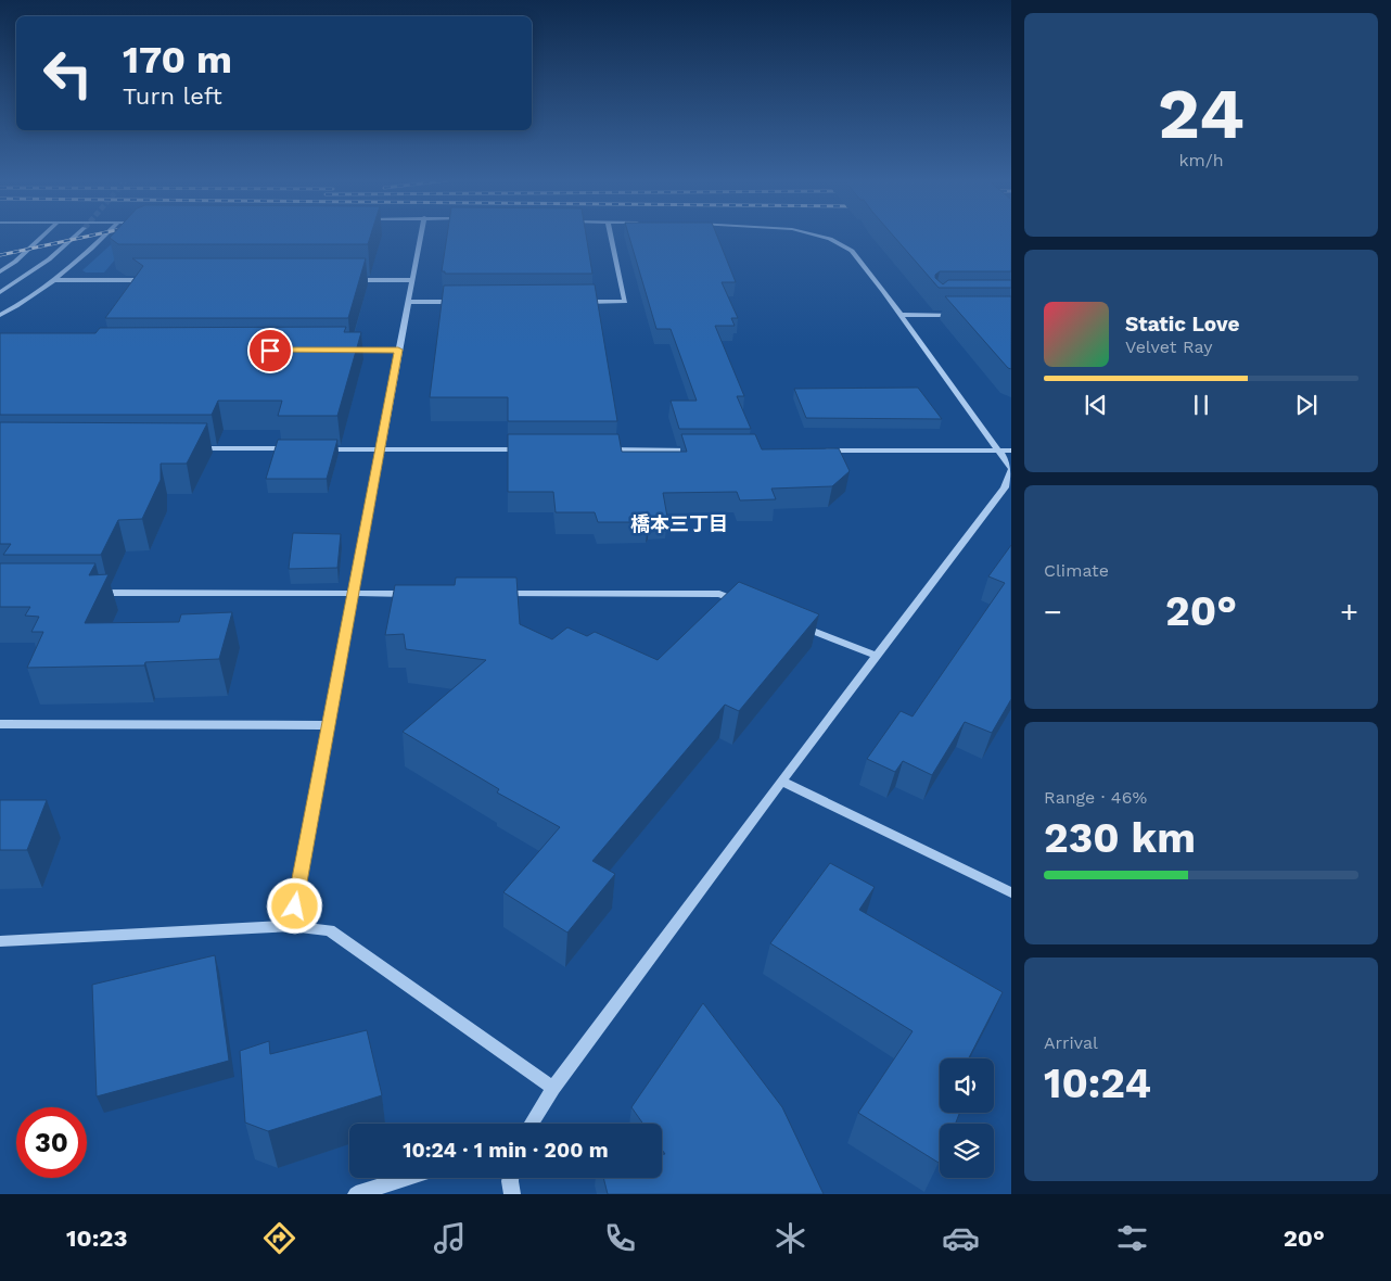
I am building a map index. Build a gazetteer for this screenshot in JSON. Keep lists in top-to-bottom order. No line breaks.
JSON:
{"districts":["橋本三丁目"],"page":{"tile":[["24","km/h"],"Climate",["Range · 46%","230 km"],["Arrival","10:24"]],"turn":["170 m","Turn left"],"song":["Static Love","Velvet Ray"],"heat":["−","20°","+"],"limit":"30","trip":"10:24 · 1 min · 200 m","tabs":["10:23","20°"]}}
